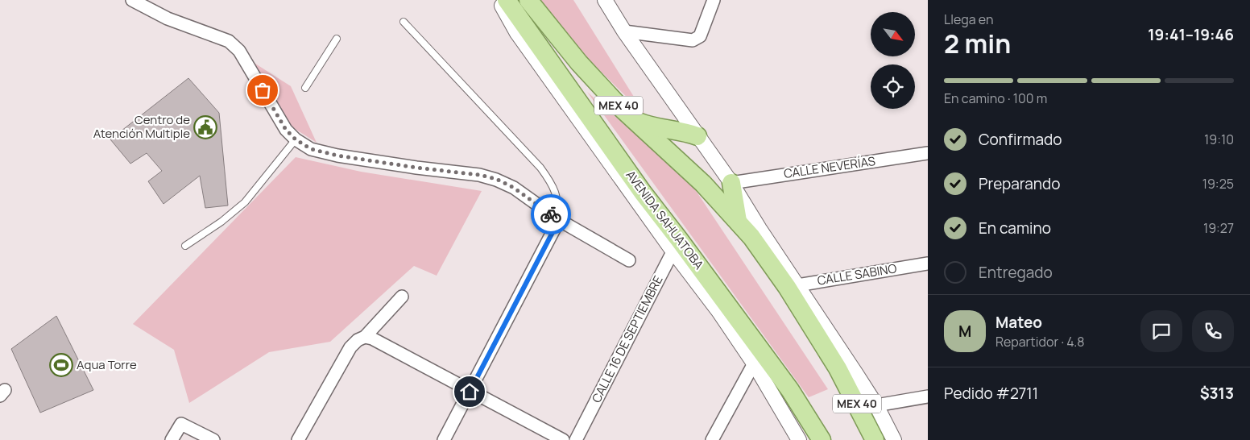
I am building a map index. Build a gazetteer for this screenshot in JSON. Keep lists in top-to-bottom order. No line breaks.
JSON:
{"streets":{"main road":["MEX 40","AVENIDA SAHUATOBA"],"street":["CALLE NEVERÍAS","CALLE SABINO","CALLE 16 DE SEPTIEMBRE"]},"crossings":[["MEX 40","CALLE SABINO"],["AVENIDA SAHUATOBA","CALLE 16 DE SEPTIEMBRE"]],"places":{"public building":["Centro de Atención Multiple"],"sports":["Aqua Torre"]},"north":"bottom right","page":{"heading":["2 min","Llega en","19:41–19:46"],"panel":["Mateo","Repartidor · 4.8","Pedido #2711","$313"],"bar":"En camino · 100 m","list":[["Confirmado","19:10"],["Preparando","19:25"],["En camino","19:27"],"Entregado"],"round":"M"}}
